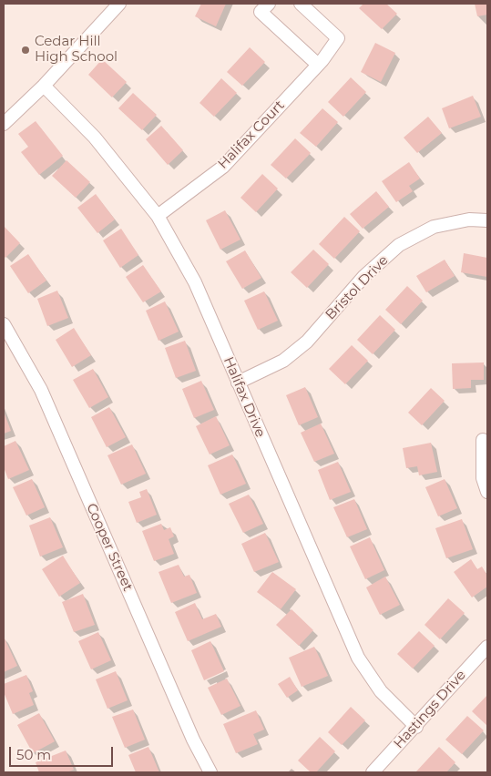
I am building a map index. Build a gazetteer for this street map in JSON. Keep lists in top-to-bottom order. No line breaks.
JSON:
{"streets":{"street":["Halifax Court","Bristol Drive","Halifax Drive","Cooper Street","Hastings Drive"]},"crossings":[["Halifax Court","Halifax Drive"],["Bristol Drive","Halifax Drive"],["Halifax Drive","Hastings Drive"]],"places":["Cedar Hill High School"],"scale_bar":"50 m"}
